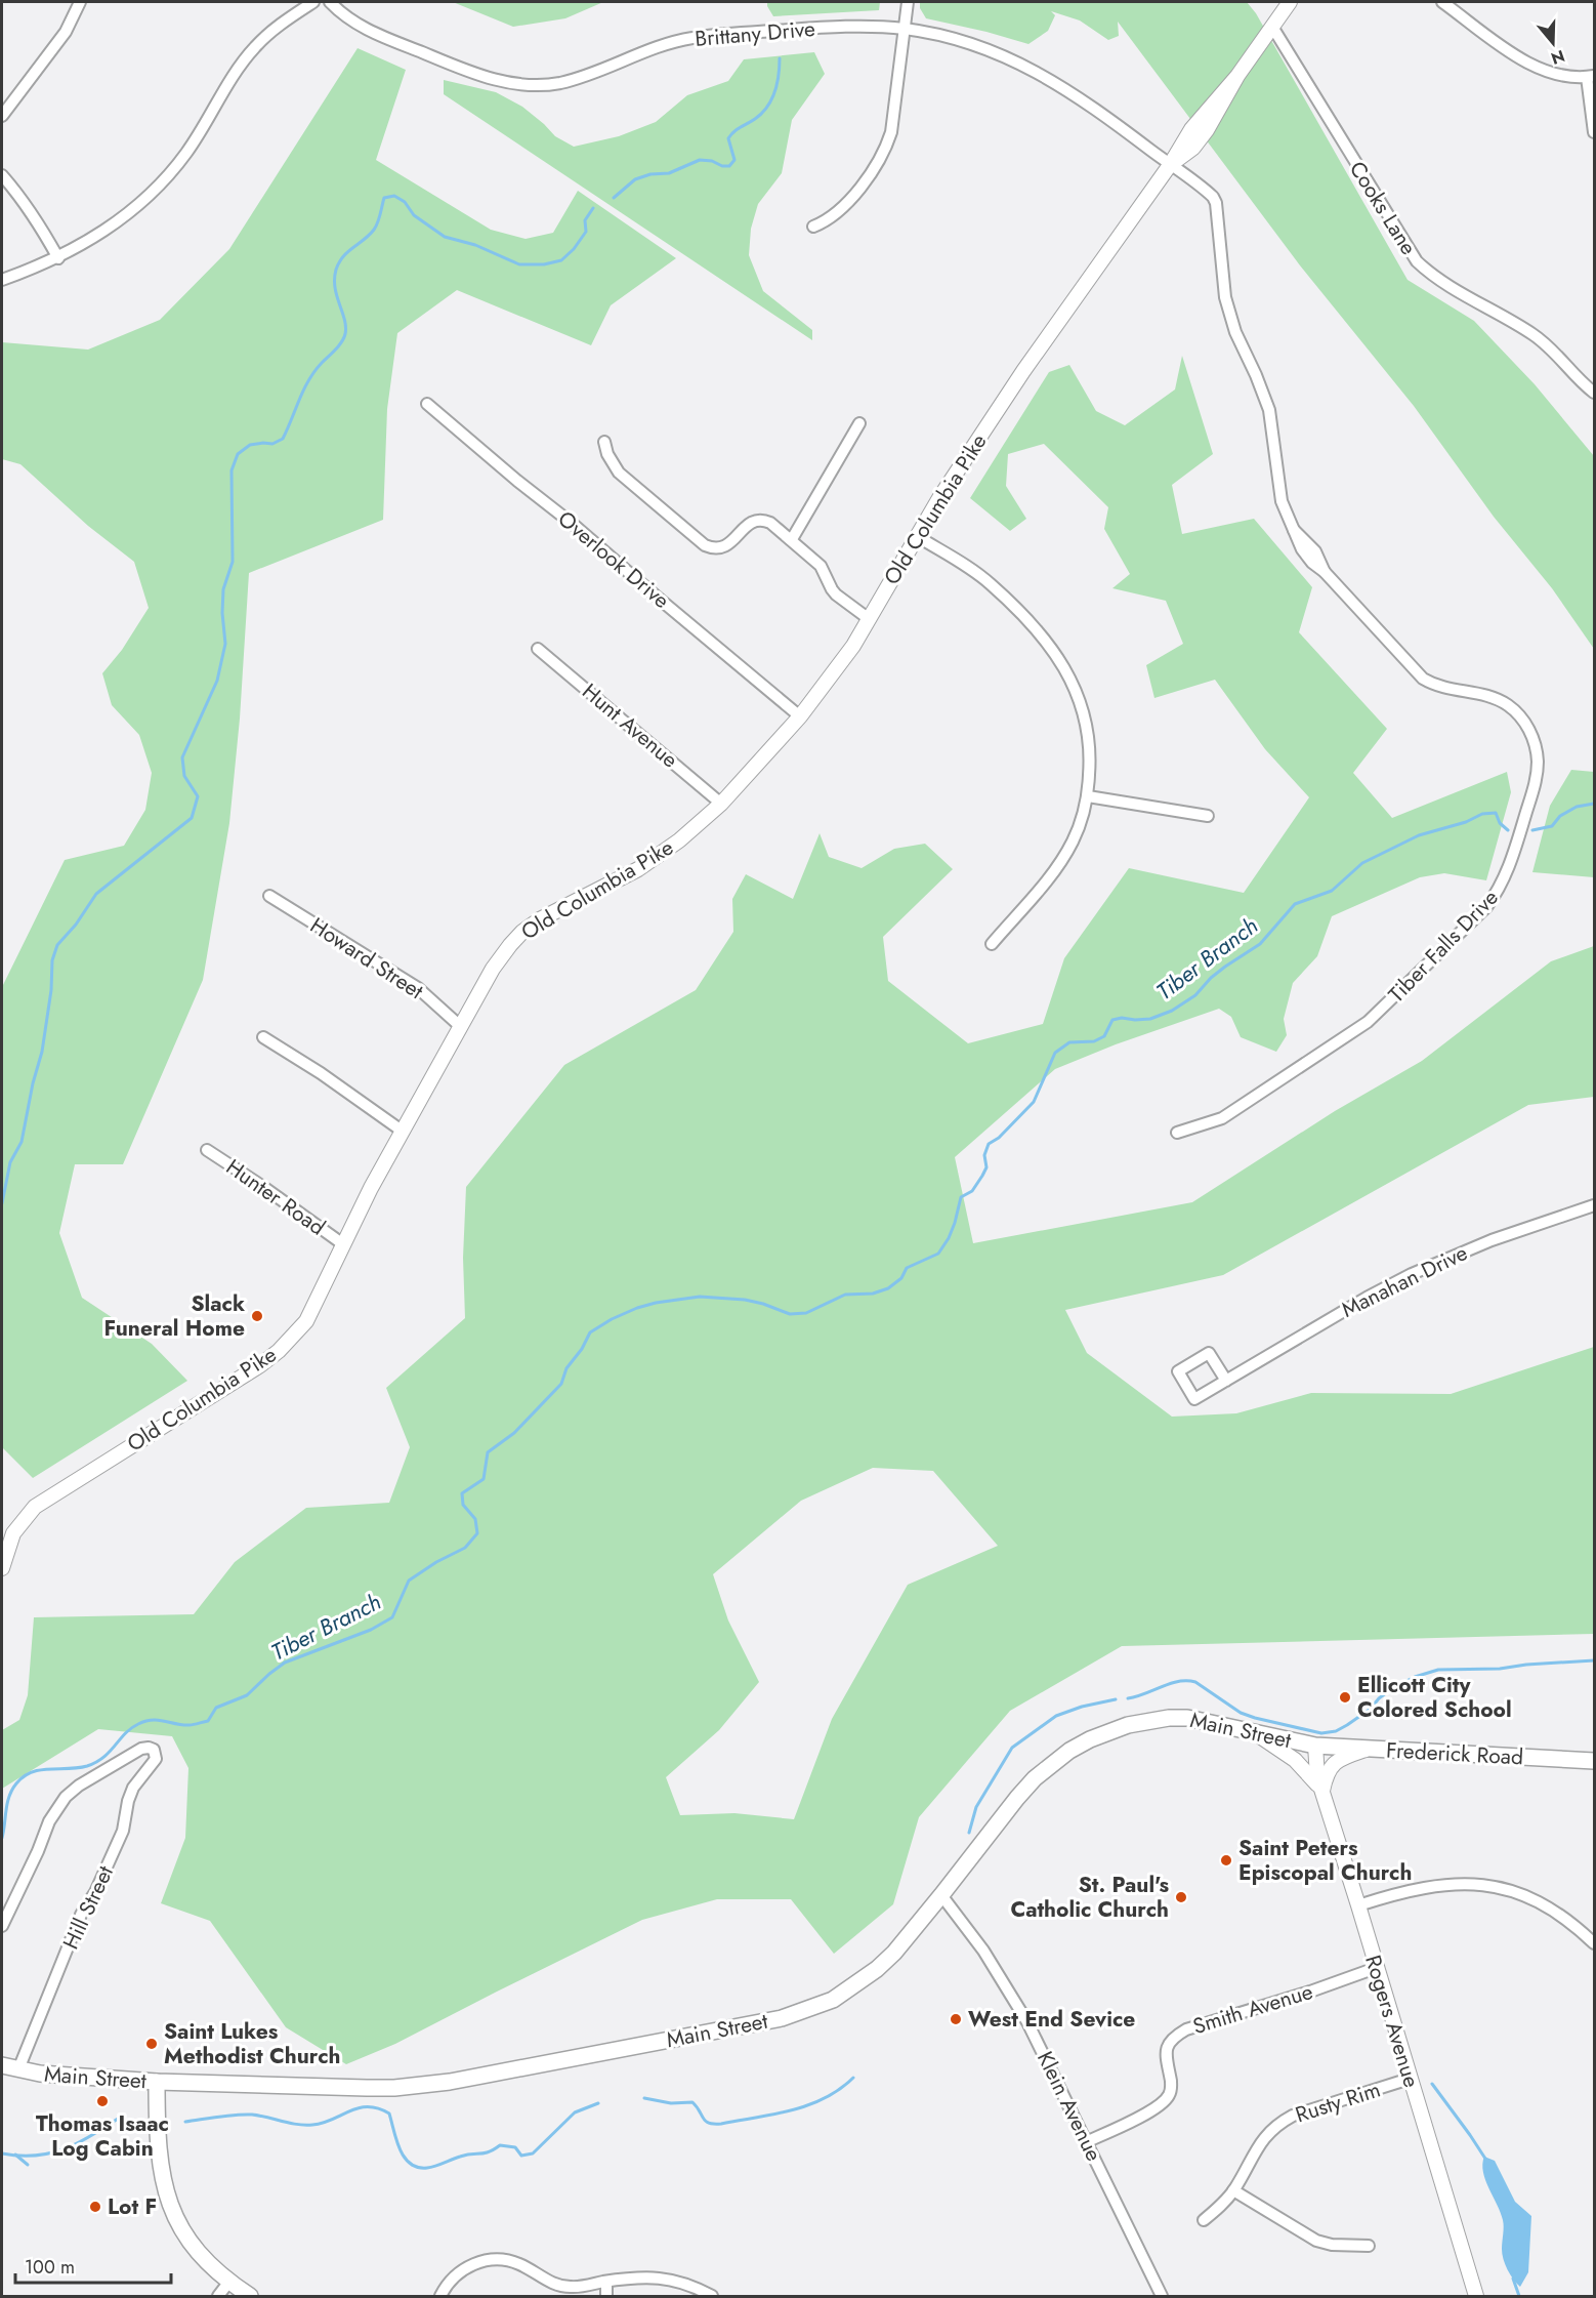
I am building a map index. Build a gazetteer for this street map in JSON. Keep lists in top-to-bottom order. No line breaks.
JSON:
{"streets":{"main road":["Main Street","Frederick Road"],"street":["Brittany Drive","Cooks Lane","Old Columbia Pike","Overlook Drive","Hunt Avenue","Tiber Falls Drive","Howard Street","Hunter Road","Manahan Drive","Hill Street","Smith Avenue","Rogers Avenue","Rusty Rim","Klein Avenue"]},"crossings":[["Brittany Drive","Old Columbia Pike"],["Brittany Drive","Tiber Falls Drive"],["Cooks Lane","Old Columbia Pike"],["Old Columbia Pike","Overlook Drive"],["Old Columbia Pike","Hunt Avenue"],["Old Columbia Pike","Tiber Falls Drive"],["Old Columbia Pike","Howard Street"],["Old Columbia Pike","Hunter Road"],["Main Street","Frederick Road"],["Main Street","Hill Street"],["Main Street","Rogers Avenue"],["Main Street","Klein Avenue"],["Frederick Road","Rogers Avenue"],["Smith Avenue","Rogers Avenue"],["Smith Avenue","Klein Avenue"],["Rogers Avenue","Rusty Rim"]],"water":["Tiber Branch"],"places":["Slack Funeral Home","Ellicott City Colored School","Saint Peters Episcopal Church","St. Paul's Catholic Church","West End Sevice","Saint Lukes Methodist Church","Thomas Isaac Log Cabin","Lot F"],"scale_bar":"100 m","north":"bottom"}
